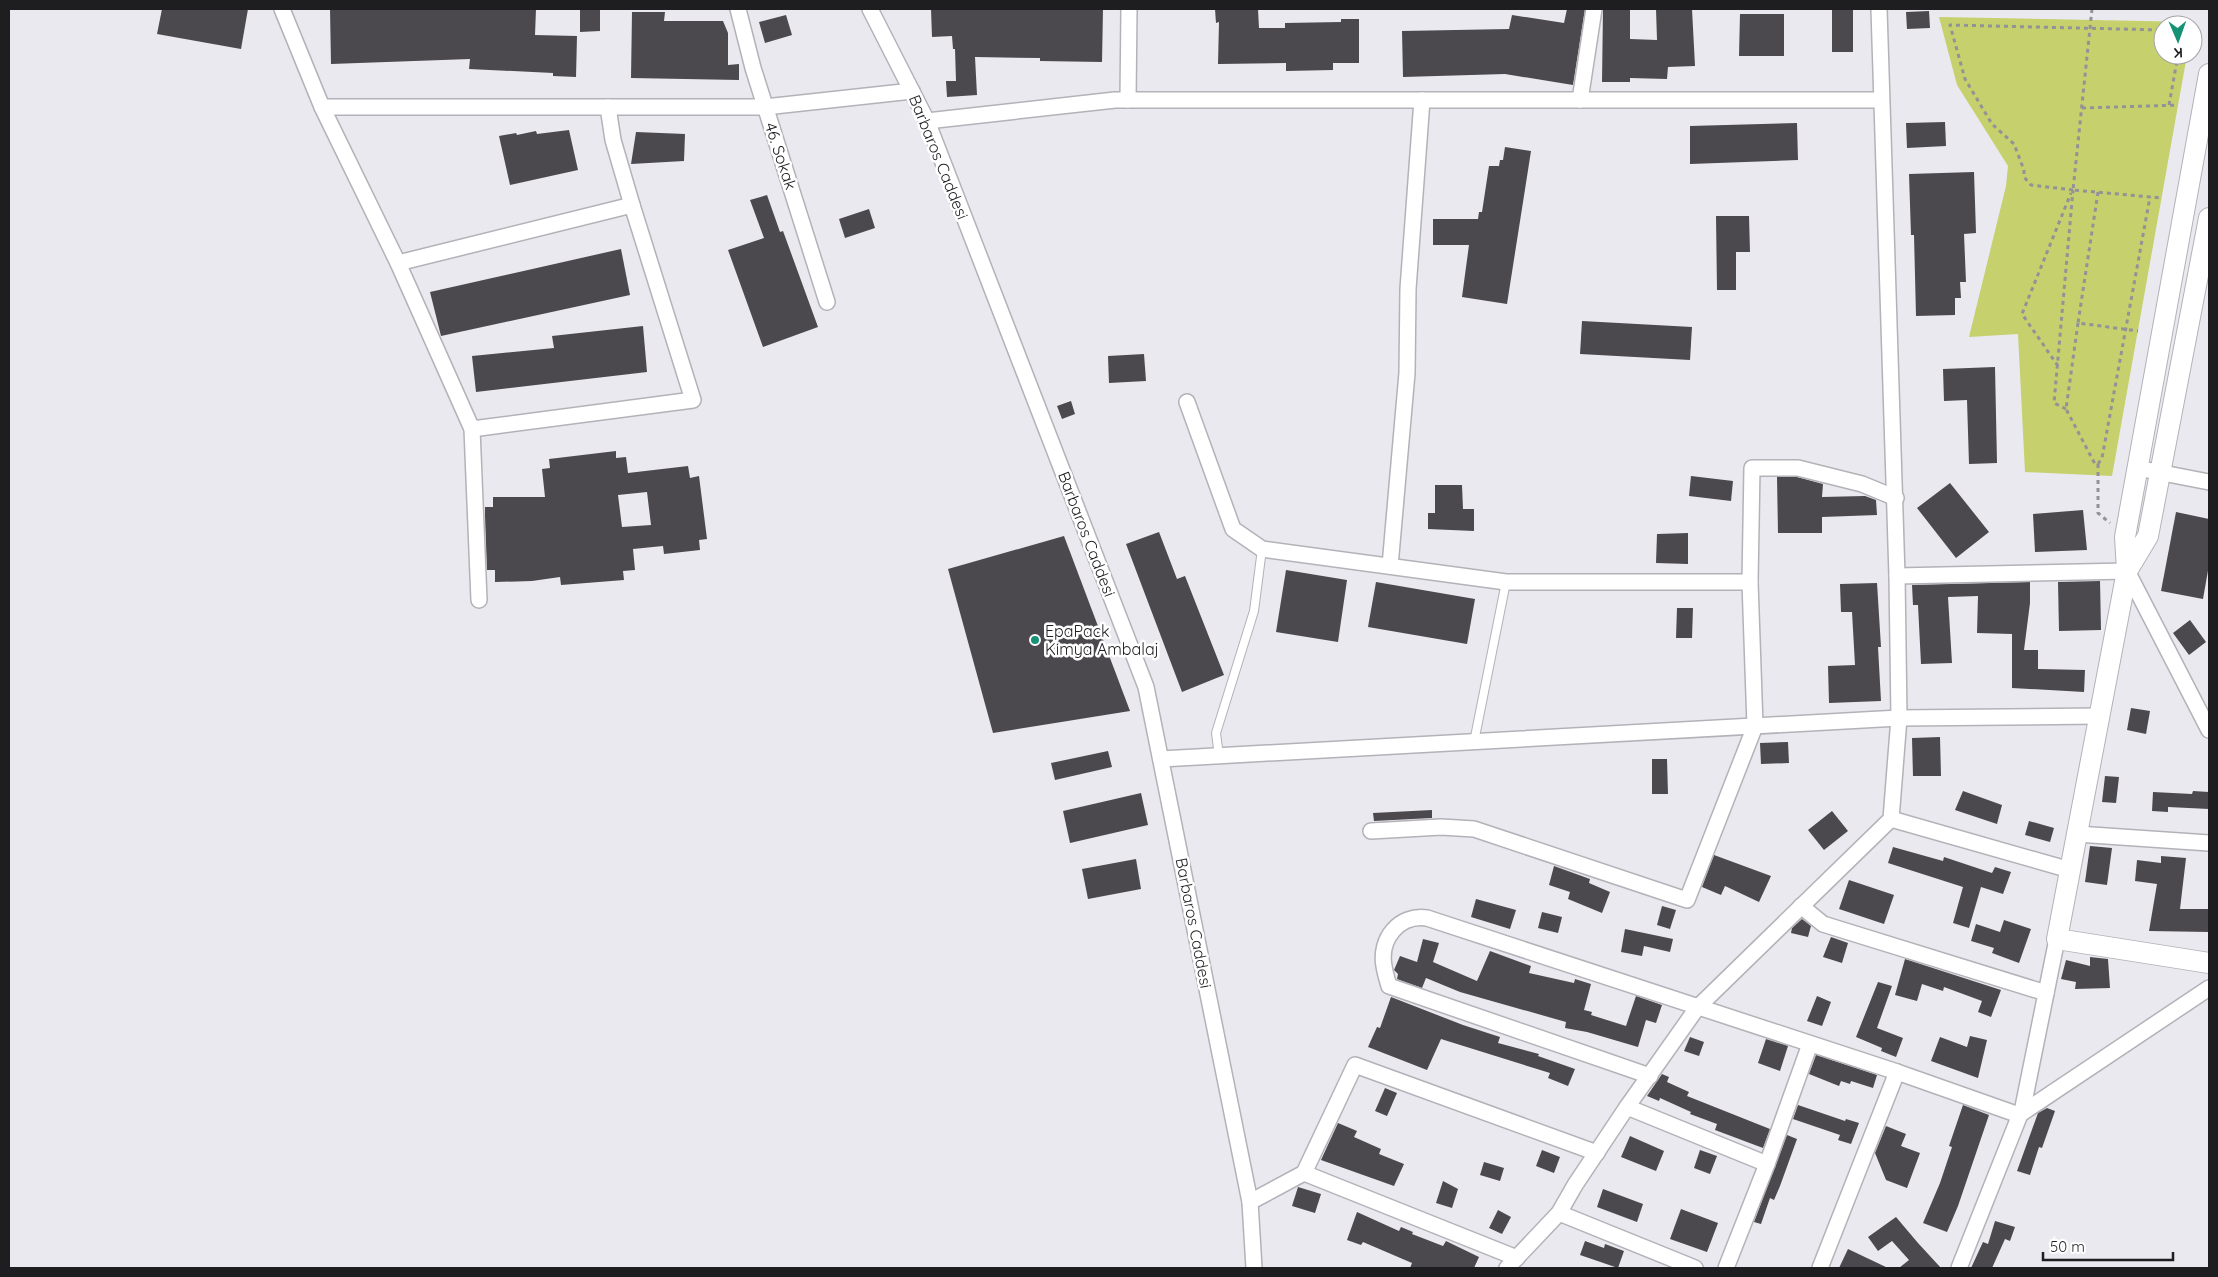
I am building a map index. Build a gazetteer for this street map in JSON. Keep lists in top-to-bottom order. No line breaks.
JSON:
{"streets":{"street":["46. Sokak","Barbaros Caddesi"]},"places":["EpaPack Kimya Ambalaj"],"scale_bar":"50 m","north":"bottom"}
